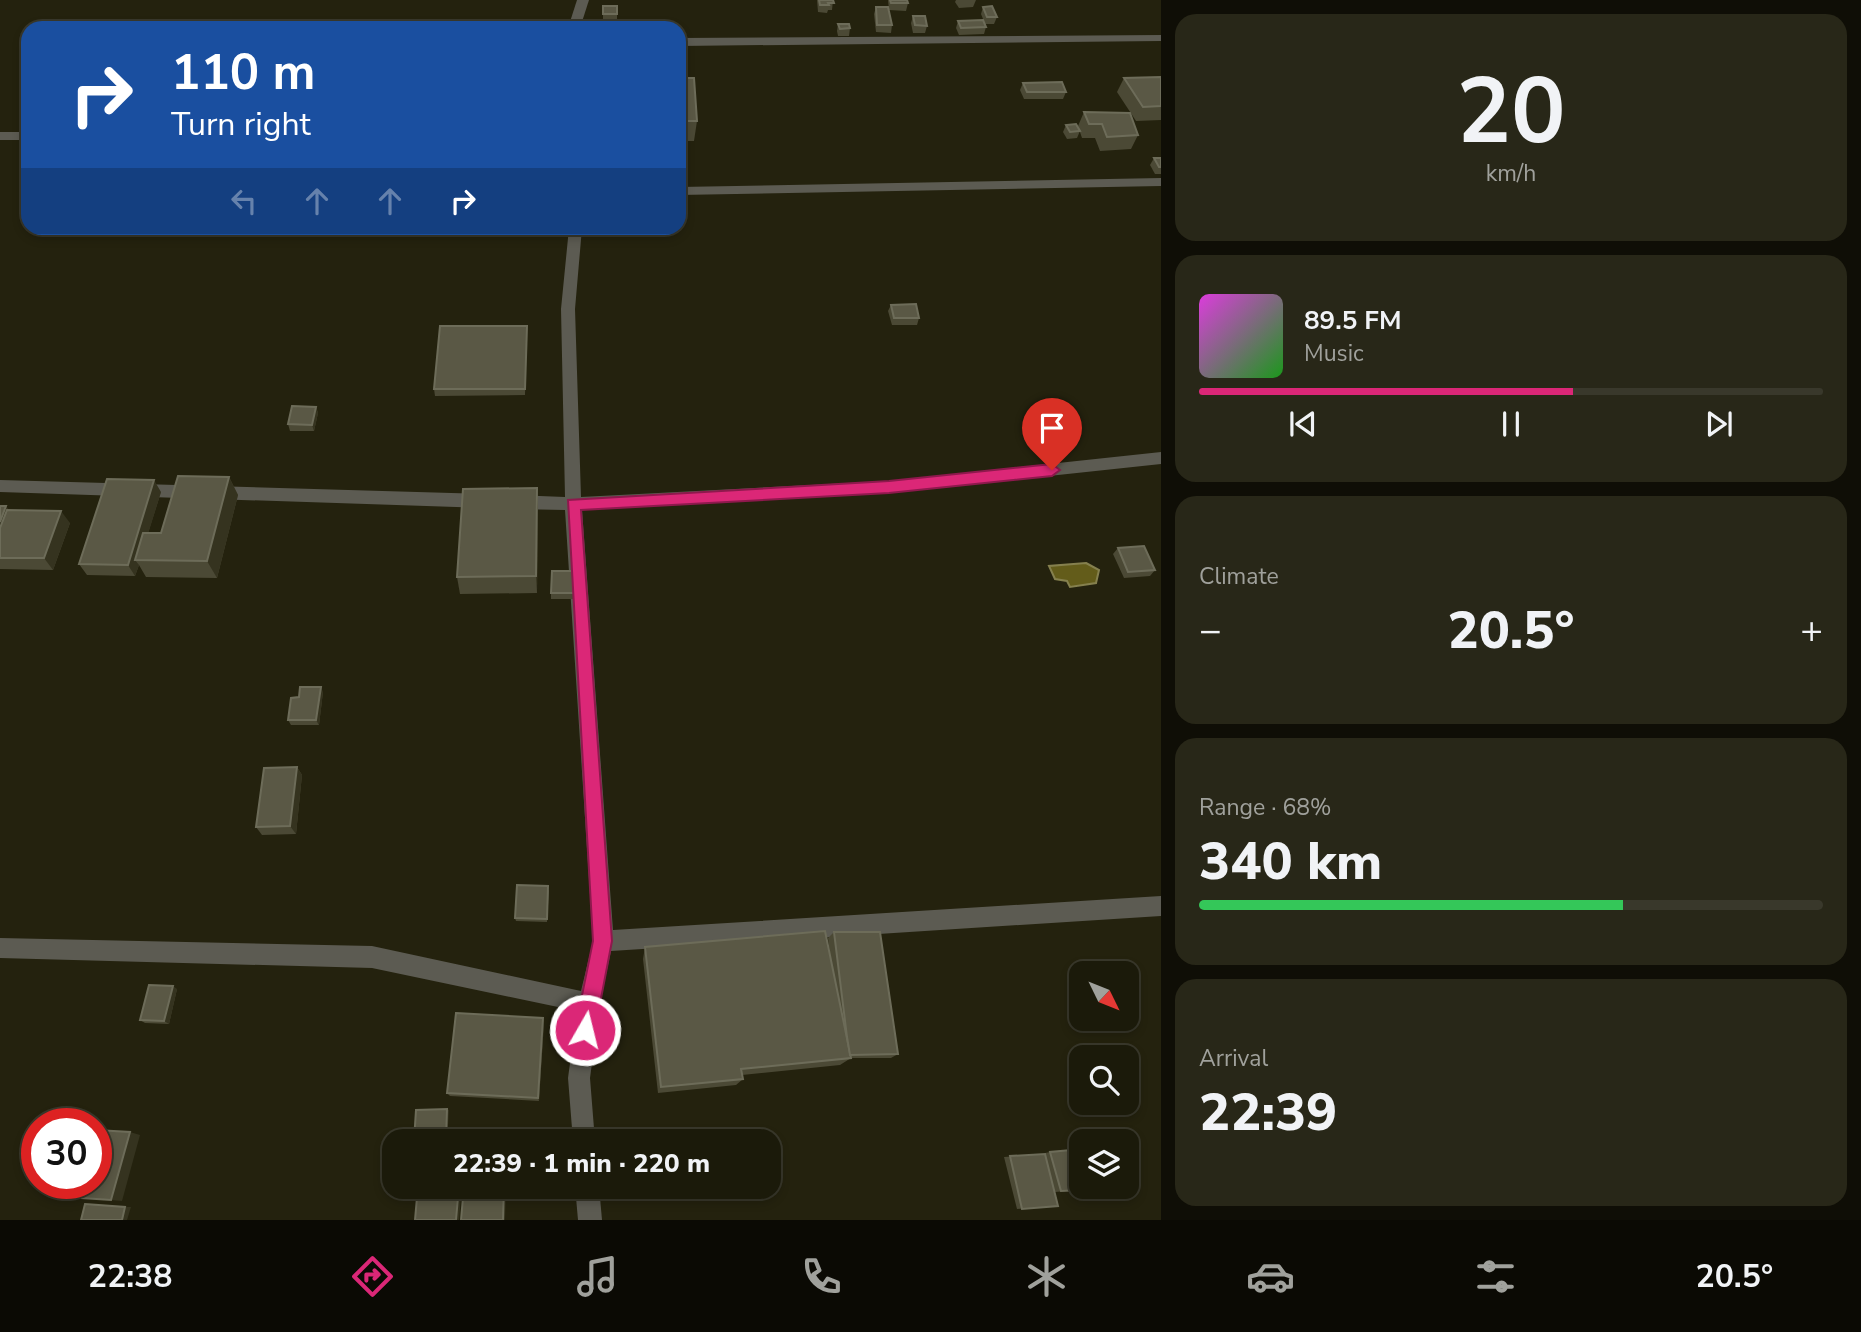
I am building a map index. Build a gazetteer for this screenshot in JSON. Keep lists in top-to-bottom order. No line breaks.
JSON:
{"north":"bottom right","page":{"tile":[["20","km/h"],"Climate",["Range · 68%","340 km"],["Arrival","22:39"]],"turn":["110 m","Turn right"],"song":["89.5 FM","Music"],"heat":["−","20.5°","+"],"limit":"30","trip":"22:39 · 1 min · 220 m","tabs":["22:38","20.5°"]}}
